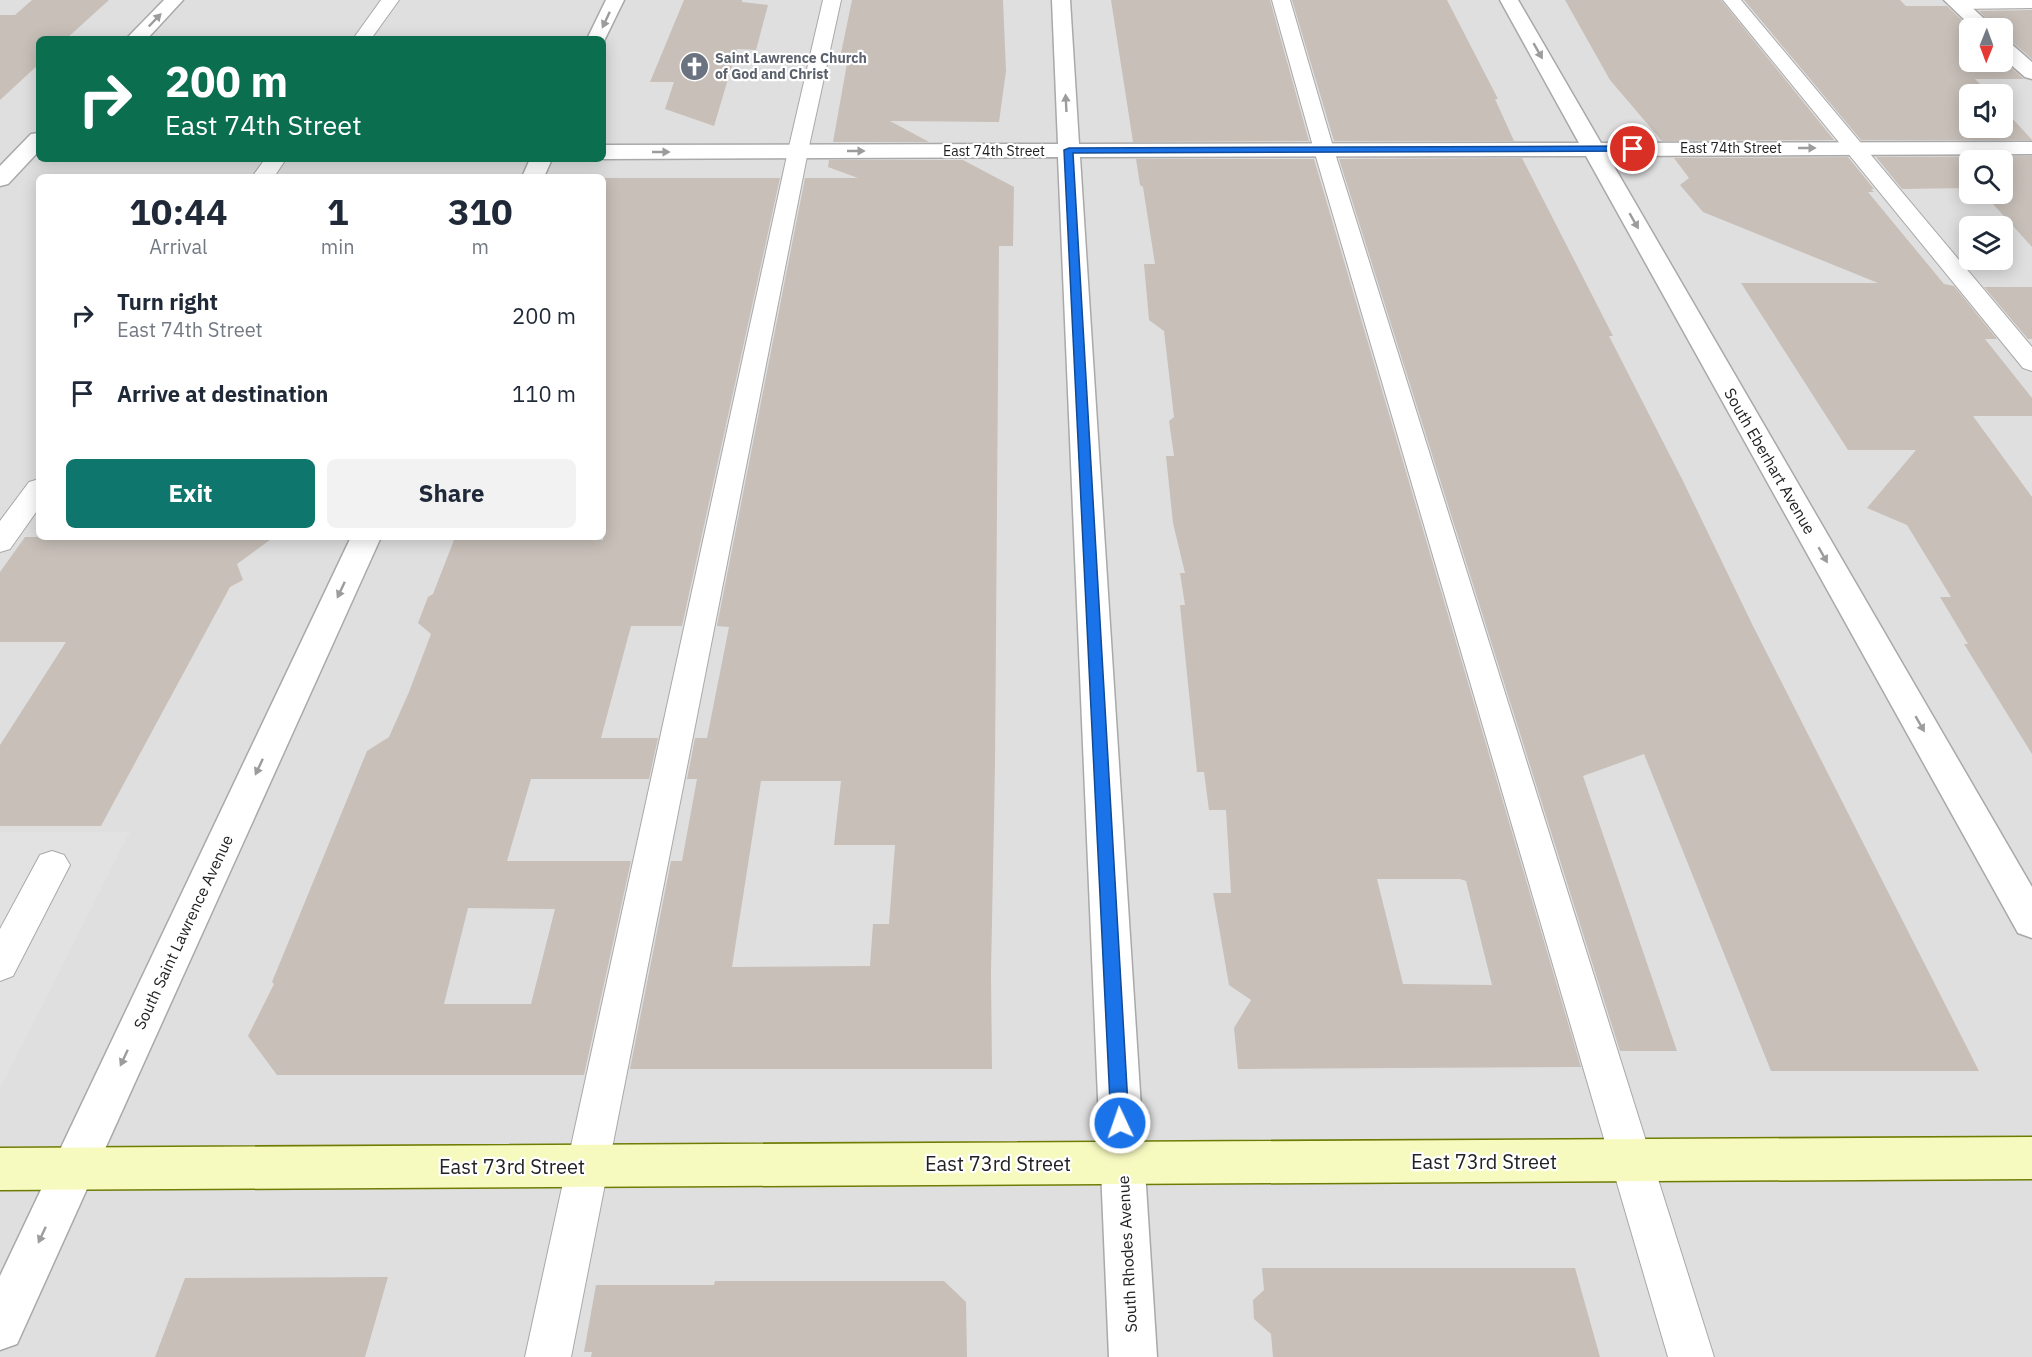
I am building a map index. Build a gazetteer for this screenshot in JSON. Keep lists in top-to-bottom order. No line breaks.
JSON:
{"streets":{"street":["East 74th Street","South Eberhart Avenue","South Saint Lawrence Avenue","East 73rd Street","South Rhodes Avenue"]},"crossings":[["East 74th Street","South Eberhart Avenue"],["East 74th Street","South Rhodes Avenue"],["South Saint Lawrence Avenue","East 73rd Street"],["East 73rd Street","South Rhodes Avenue"]],"one_way":["East 74th Street","South Eberhart Avenue","South Saint Lawrence Avenue"],"places":{"church":["Saint Lawrence Church of God and Christ"]},"north":"bottom","page":{"turn":["200 m","East 74th Street"],"eta":["10:44","Arrival","1","min","310","m"],"list":[{"name":"Turn right","note":"East 74th Street","value":"200 m"},{"name":"Arrive at destination","value":"110 m"}],"buttons":["Exit","Share"]}}
